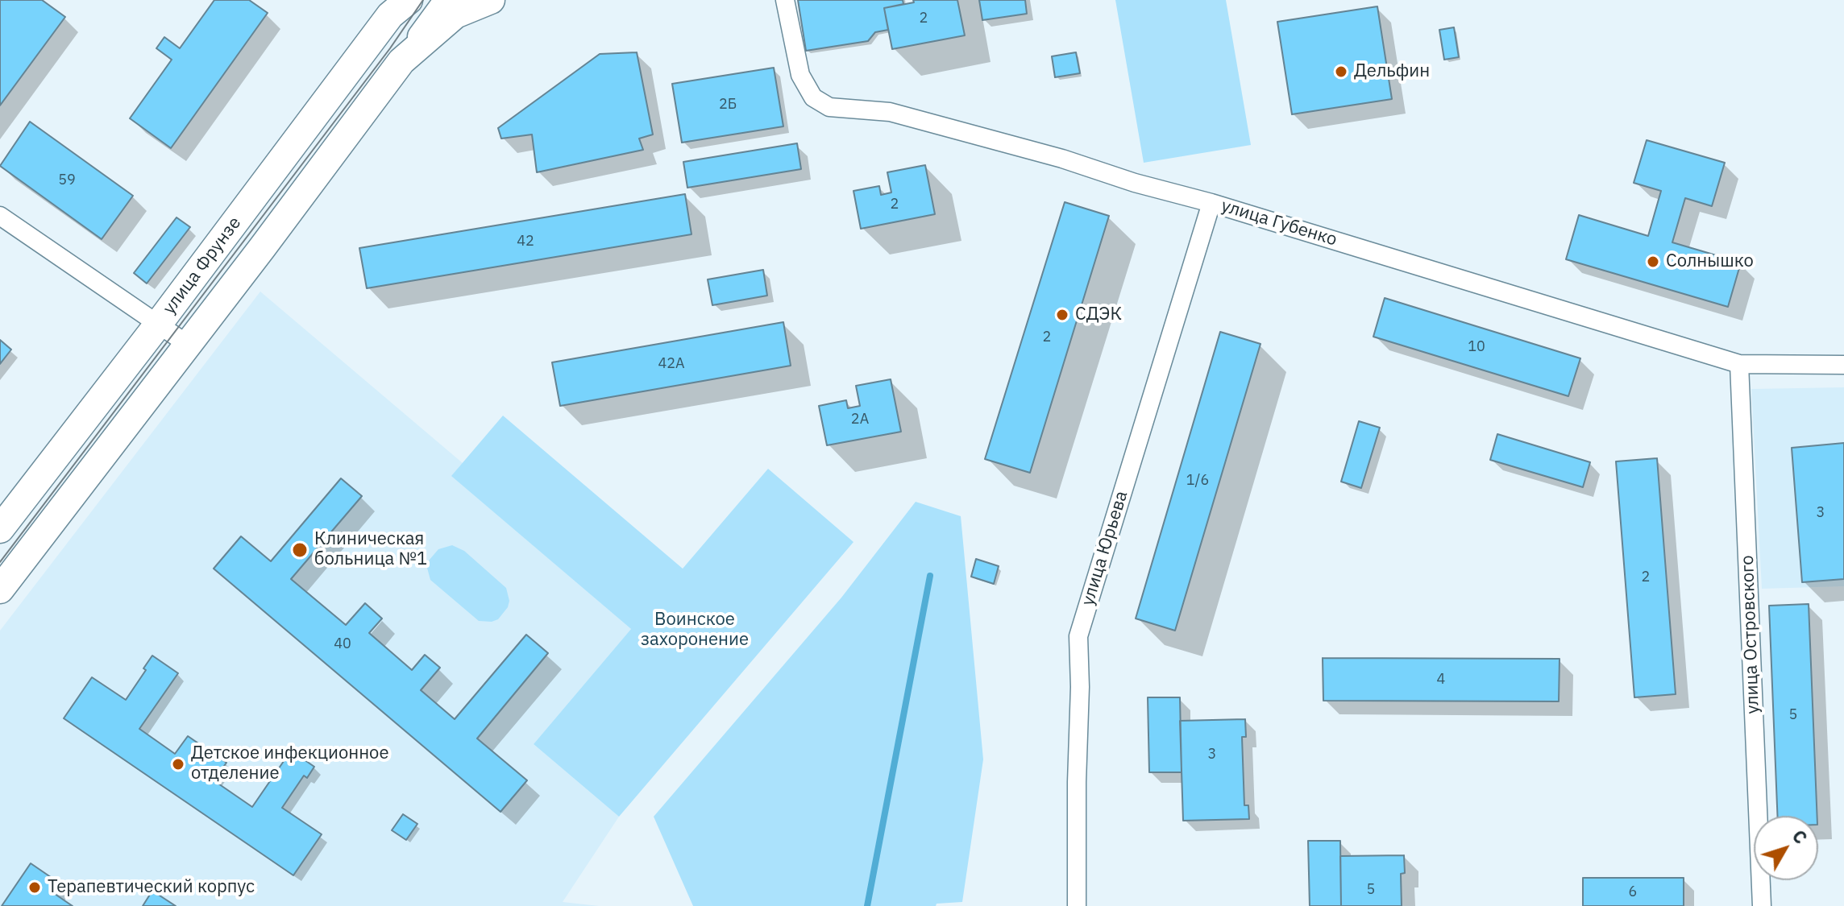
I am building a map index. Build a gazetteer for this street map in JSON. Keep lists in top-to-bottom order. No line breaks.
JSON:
{"streets":{"main road":["улица Фрунзе"],"street":["улица Губенко","улица Юрьева","улица Островского"]},"crossings":[["улица Губенко","улица Юрьева"],["улица Губенко","улица Островского"]],"parks":["Воинское захоронение"],"places":["Дельфин","Солнышко","СДЭК","Клиническая больница №1","Детское инфекционное отделение","Терапевтический корпус"],"house_numbers":["2","2Б","59","2","42","2","10","42А","2А","1/6","3","2","40","4","5","3","5","6"],"north":"top right"}
